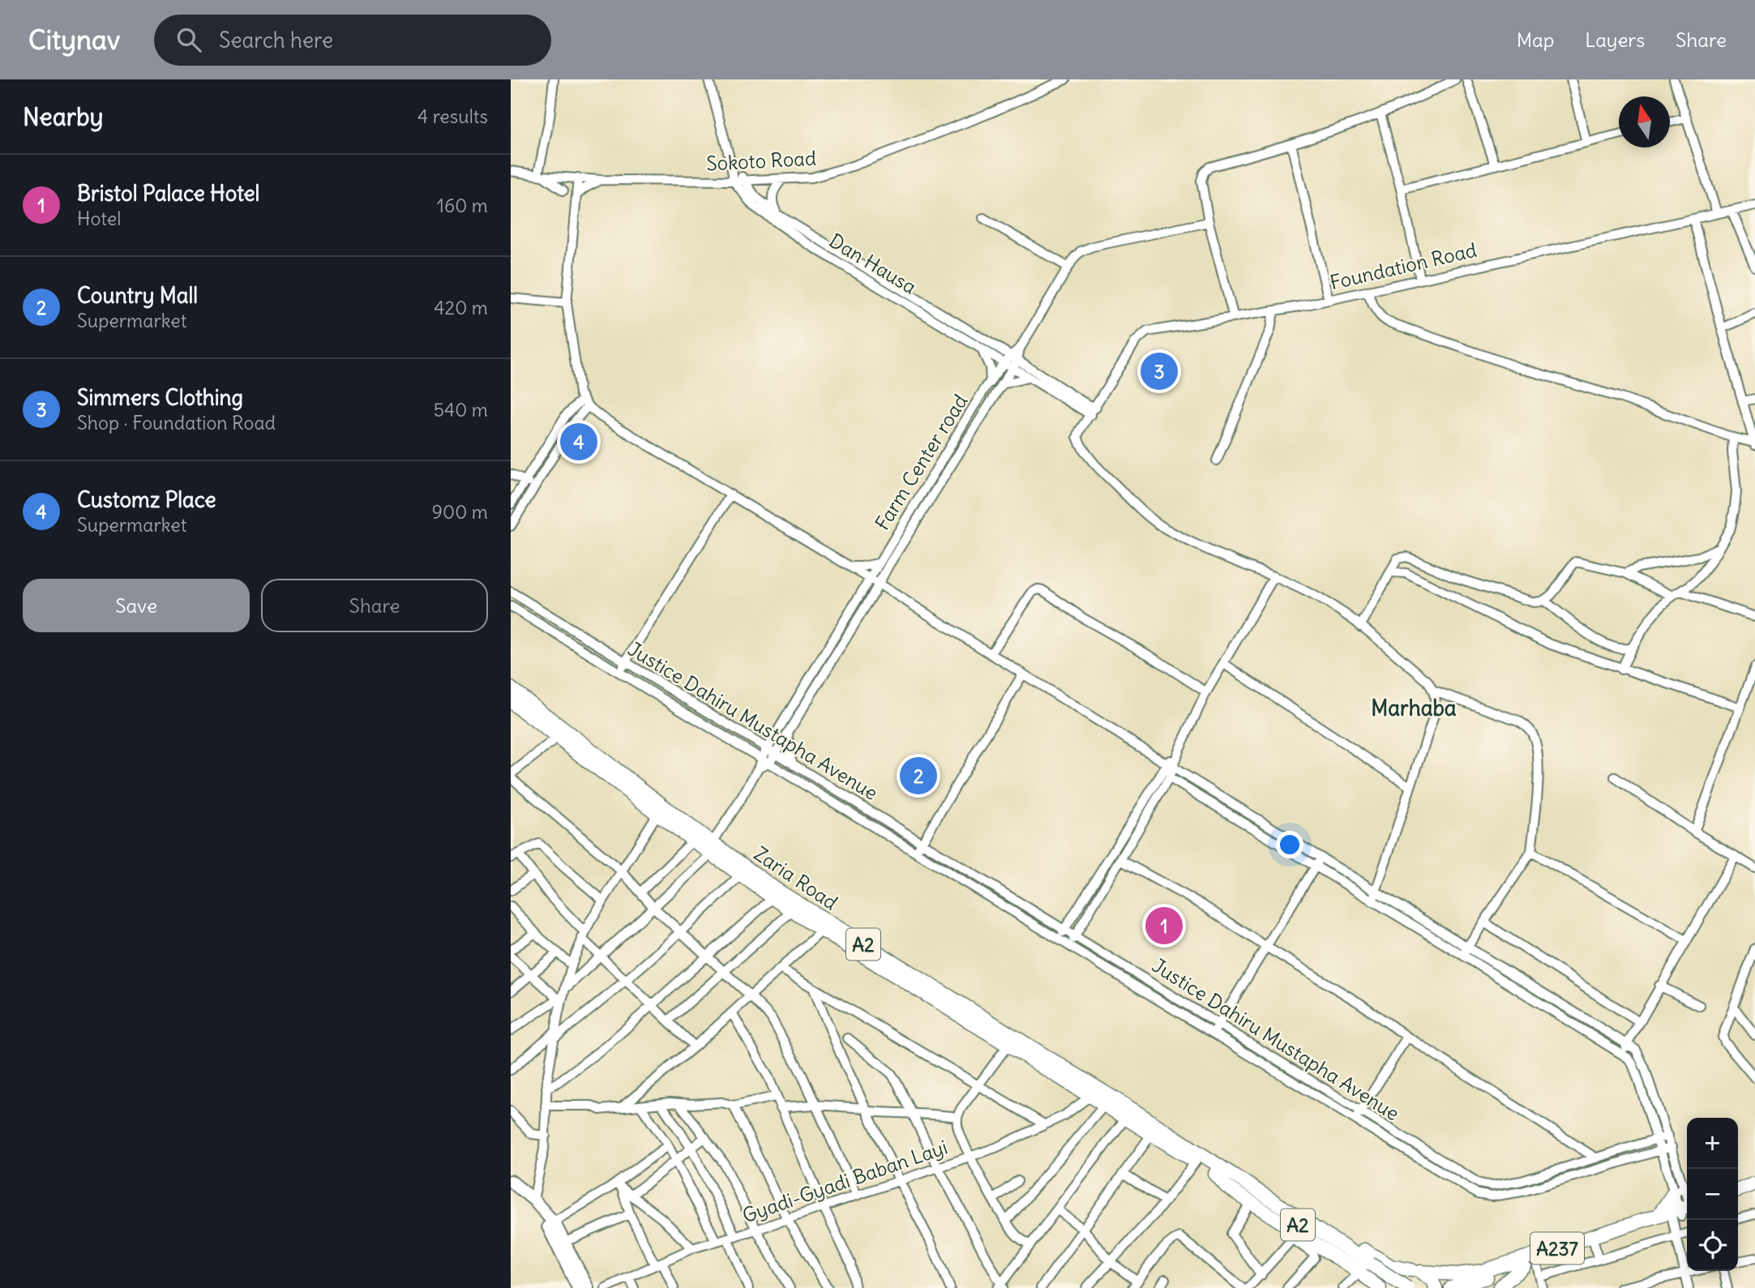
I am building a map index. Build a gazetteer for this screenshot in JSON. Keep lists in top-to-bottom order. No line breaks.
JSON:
{"streets":{"highway":["Zaria Road","A2","A237"],"street":["Sokoto Road","Dan Hausa","Foundation Road","Farm Center road","Justice Dahiru Mustapha Avenue","Gyadi-Gyadi Baban Layi"]},"crossings":[["Sokoto Road","Dan Hausa"],["Dan Hausa","Foundation Road"],["Dan Hausa","Farm Center road"],["Farm Center road","Justice Dahiru Mustapha Avenue"],["Zaria Road","A2"],["Zaria Road","Gyadi-Gyadi Baban Layi"],["Zaria Road","A237"]],"districts":["Marhaba"],"north":"top","page":{"header":"Citynav","search":"Search here","nav":["Map","Layers","Share"],"heading":["Nearby","4 results"],"list":[{"mark":"1","name":"Bristol Palace Hotel","note":"Hotel","value":"160 m"},{"mark":"2","name":"Country Mall","note":"Supermarket","value":"420 m"},{"mark":"3","name":"Simmers Clothing","note":"Shop · Foundation Road","value":"540 m"},{"mark":"4","name":"Customz Place","note":"Supermarket","value":"900 m"}],"pins":["3","4","2","1"],"buttons":["Save","Share"],"map_buttons":["+","−"]}}
